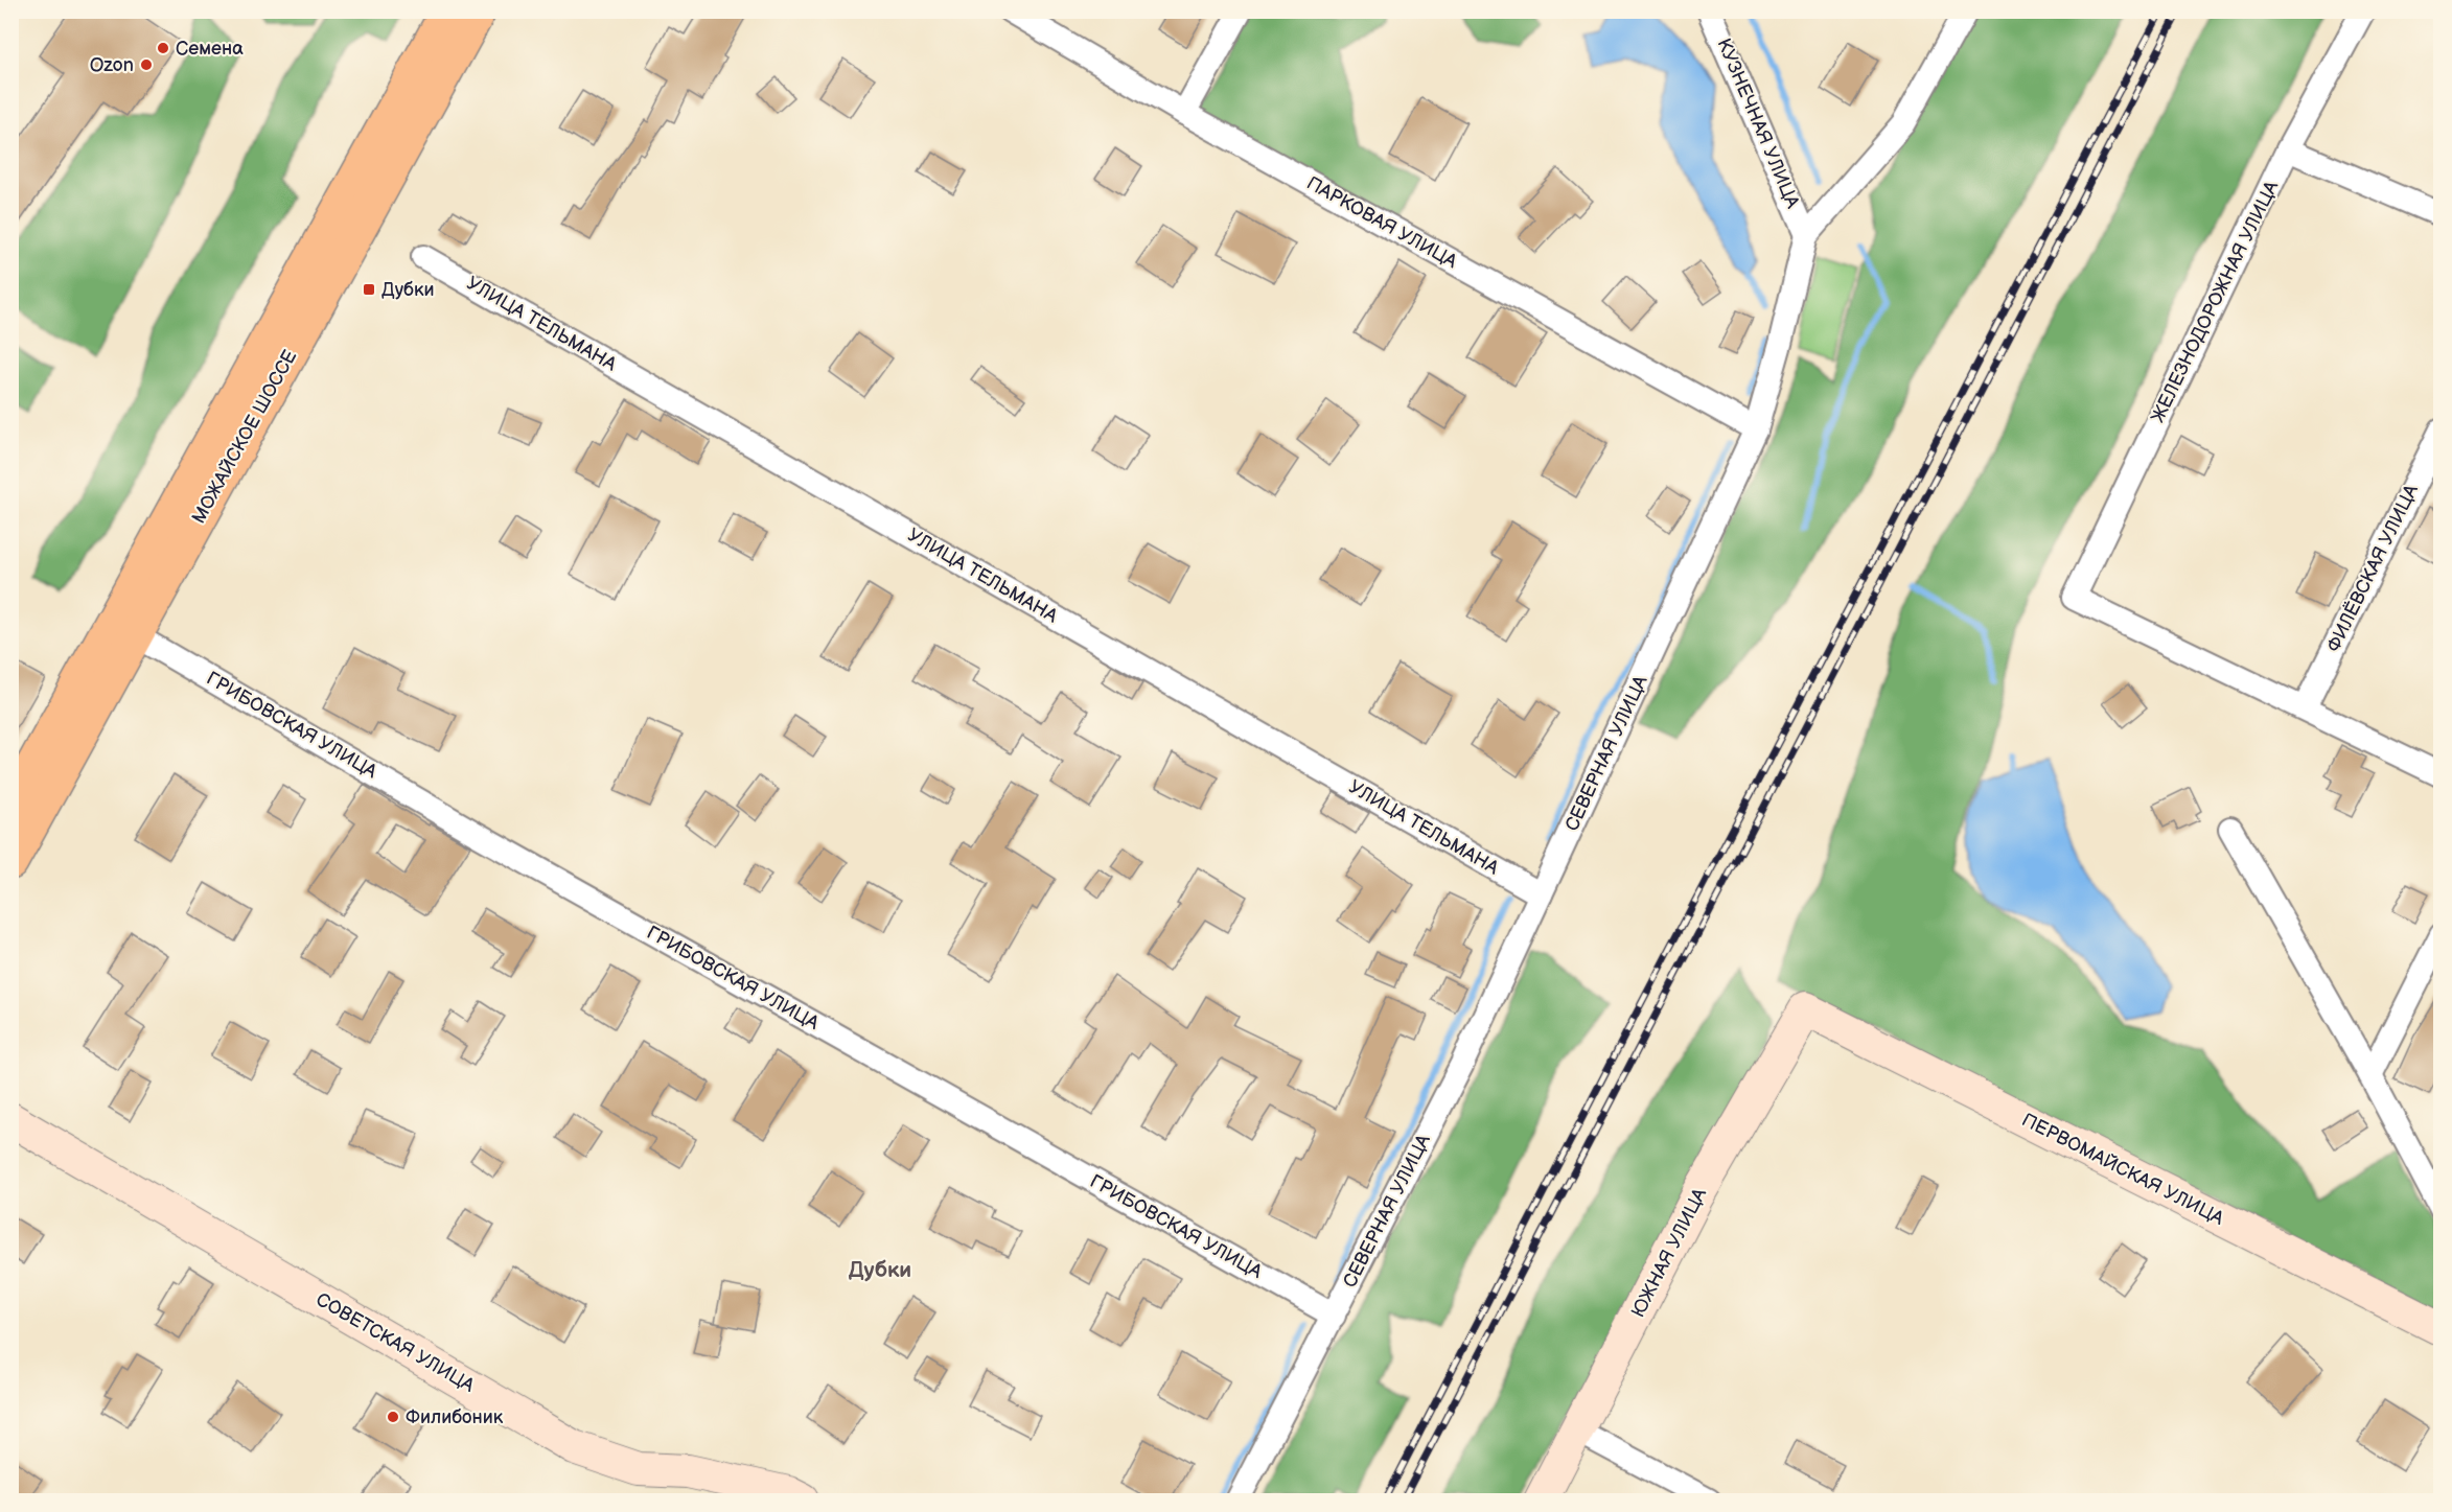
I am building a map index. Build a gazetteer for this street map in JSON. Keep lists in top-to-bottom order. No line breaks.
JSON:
{"streets":{"main road":["МОЖАЙСКОЕ ШОССЕ"],"street":["КУЗНЕЧНАЯ УЛИЦА","ПАРКОВАЯ УЛИЦА","ЖЕЛЕЗНОДОРОЖНАЯ УЛИЦА","УЛИЦА ТЕЛЬМАНА","ФИЛЁВСКАЯ УЛИЦА","ГРИБОВСКАЯ УЛИЦА","СЕВЕРНАЯ УЛИЦА","ПЕРВОМАЙСКАЯ УЛИЦА","ЮЖНАЯ УЛИЦА","СОВЕТСКАЯ УЛИЦА"]},"crossings":[["КУЗНЕЧНАЯ УЛИЦА","СЕВЕРНАЯ УЛИЦА"],["ПАРКОВАЯ УЛИЦА","СЕВЕРНАЯ УЛИЦА"],["ЖЕЛЕЗНОДОРОЖНАЯ УЛИЦА","ФИЛЁВСКАЯ УЛИЦА"],["УЛИЦА ТЕЛЬМАНА","СЕВЕРНАЯ УЛИЦА"],["МОЖАЙСКОЕ ШОССЕ","ГРИБОВСКАЯ УЛИЦА"],["ГРИБОВСКАЯ УЛИЦА","СЕВЕРНАЯ УЛИЦА"],["ПЕРВОМАЙСКАЯ УЛИЦА","ЮЖНАЯ УЛИЦА"]],"districts":["Дубки"],"places":{"other":["Семена","Ozon","Филибоник"],"transit":["Дубки"]}}
